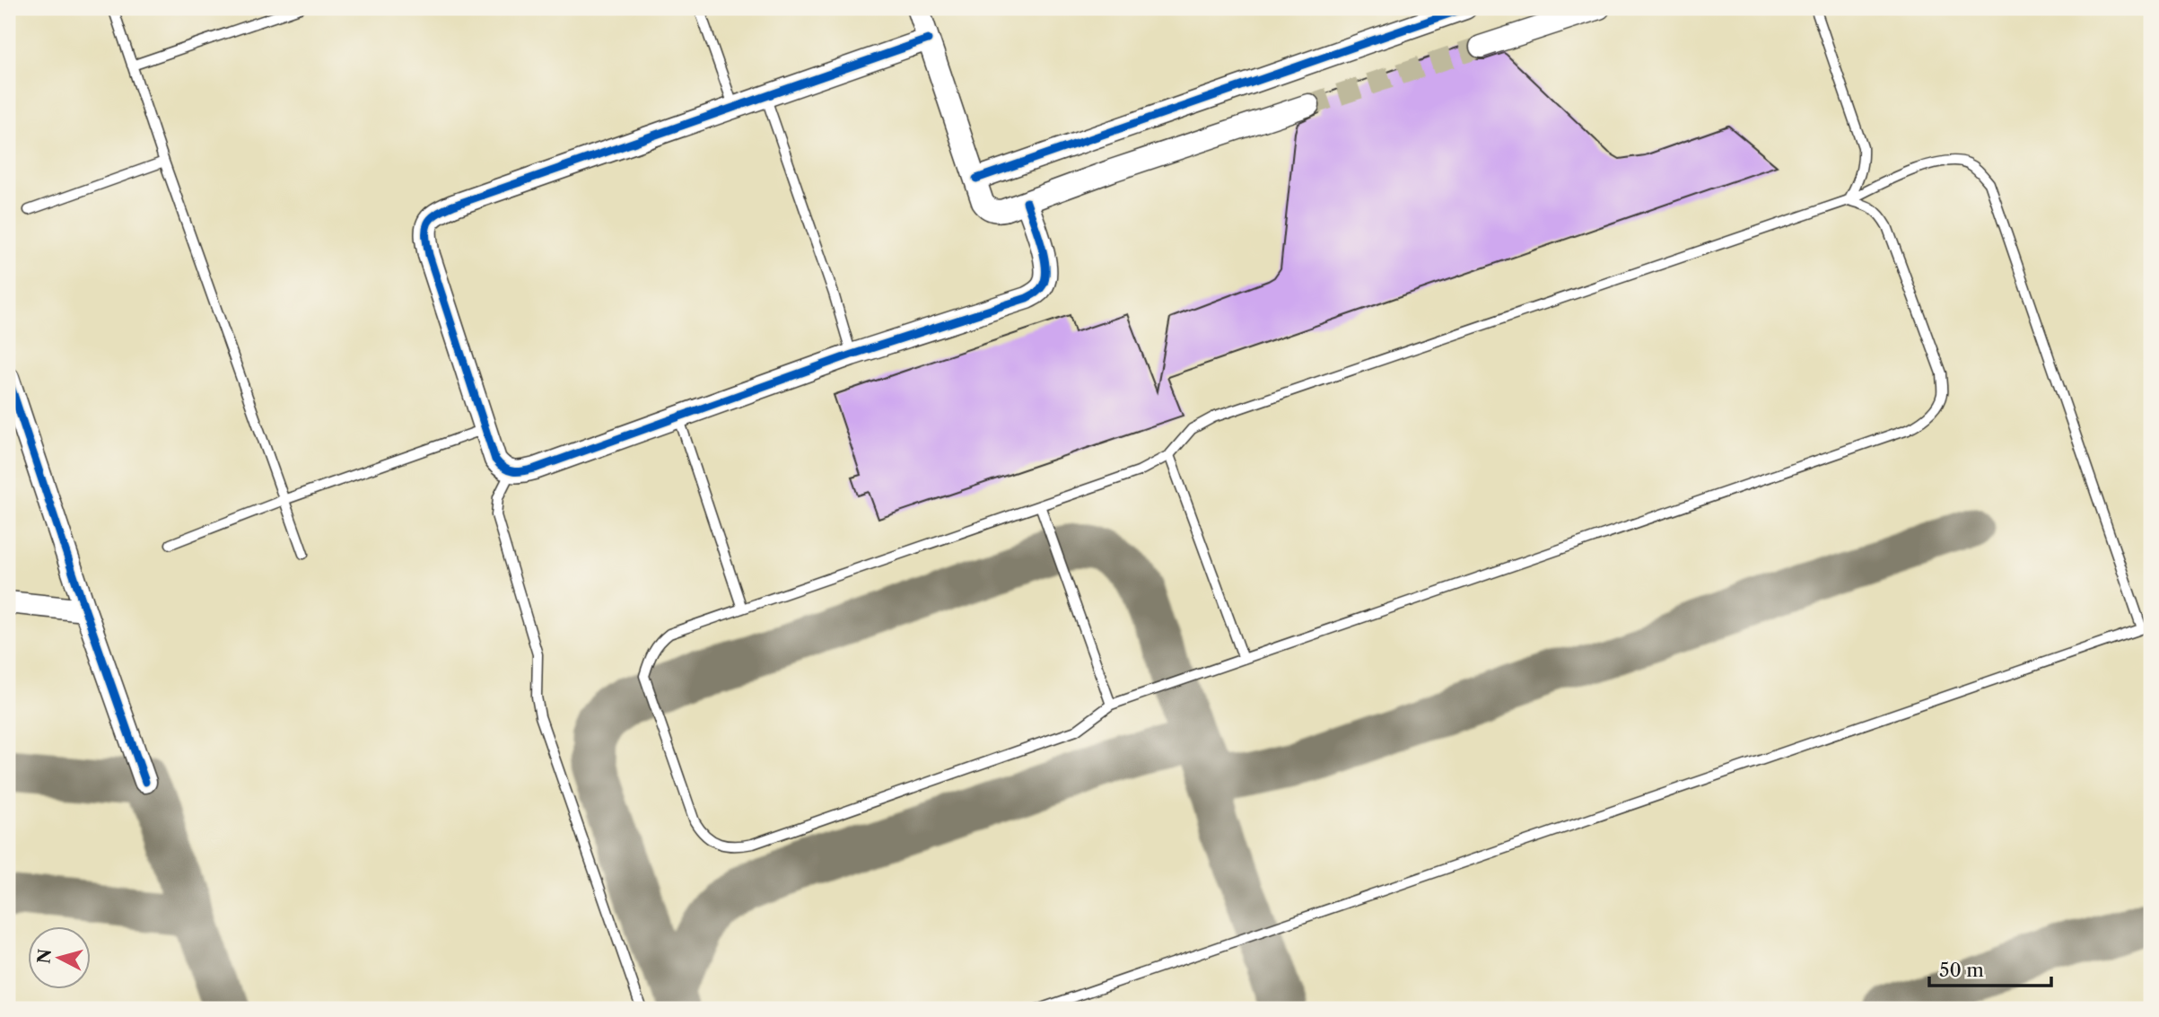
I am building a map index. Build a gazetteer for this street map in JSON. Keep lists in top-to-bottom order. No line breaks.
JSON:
{"scale_bar":"50 m","north":"left"}
